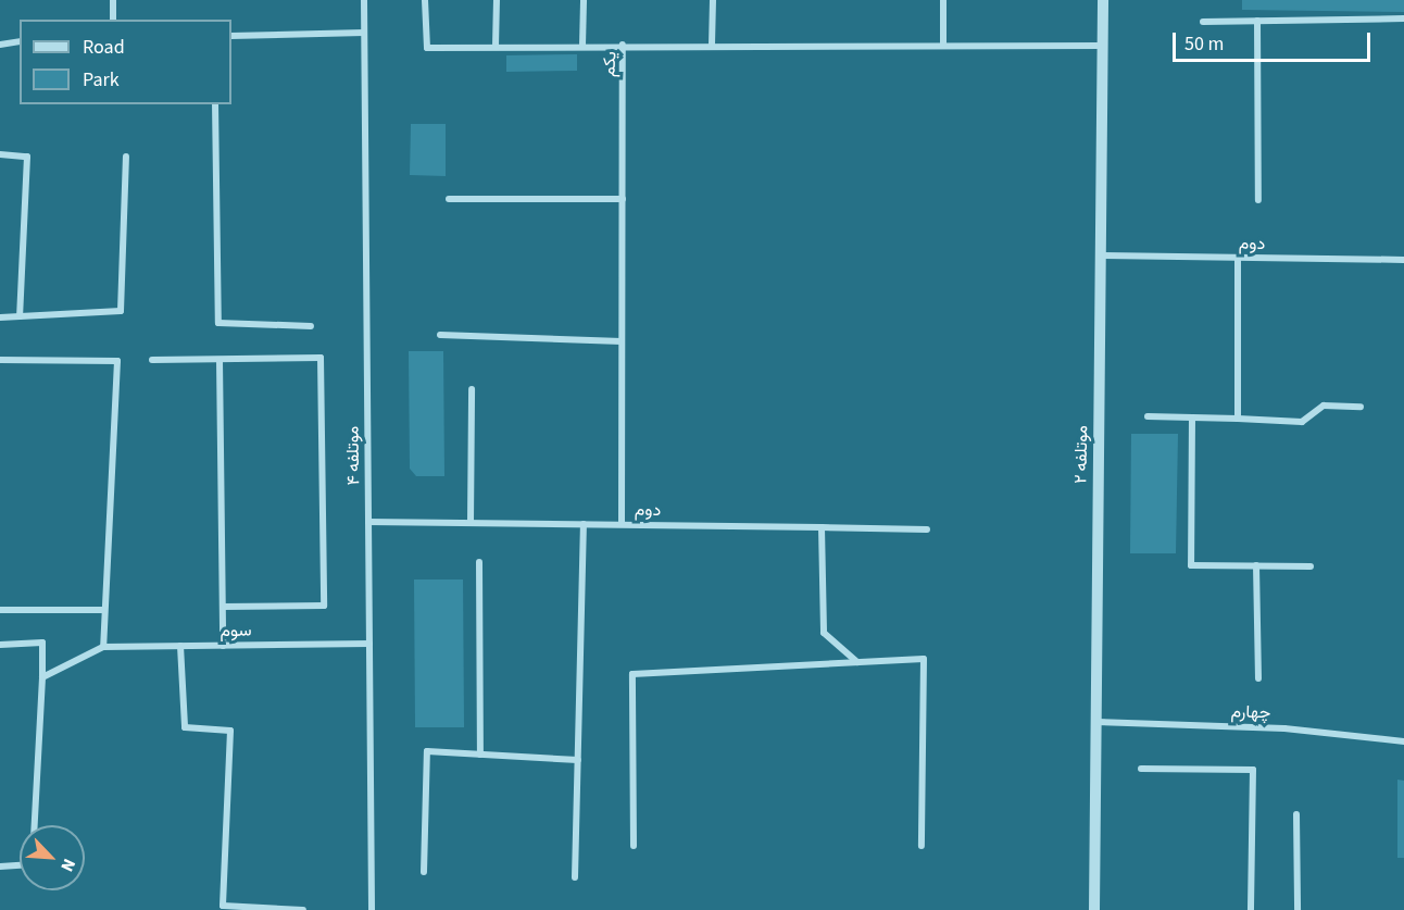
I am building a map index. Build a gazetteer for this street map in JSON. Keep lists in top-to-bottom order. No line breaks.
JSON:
{"streets":{"street":["یکم","دوم","موتلفه ۲","موتلفه ۴","سوم","چهارم"]},"crossings":[["یکم","دوم"],["یکم","موتلفه ۲"],["دوم","موتلفه ۲"],["دوم","موتلفه ۴"],["موتلفه ۲","چهارم"],["موتلفه ۴","سوم"]],"legend":["Road","Park"],"scale_bar":"50 m","north":"bottom right"}
